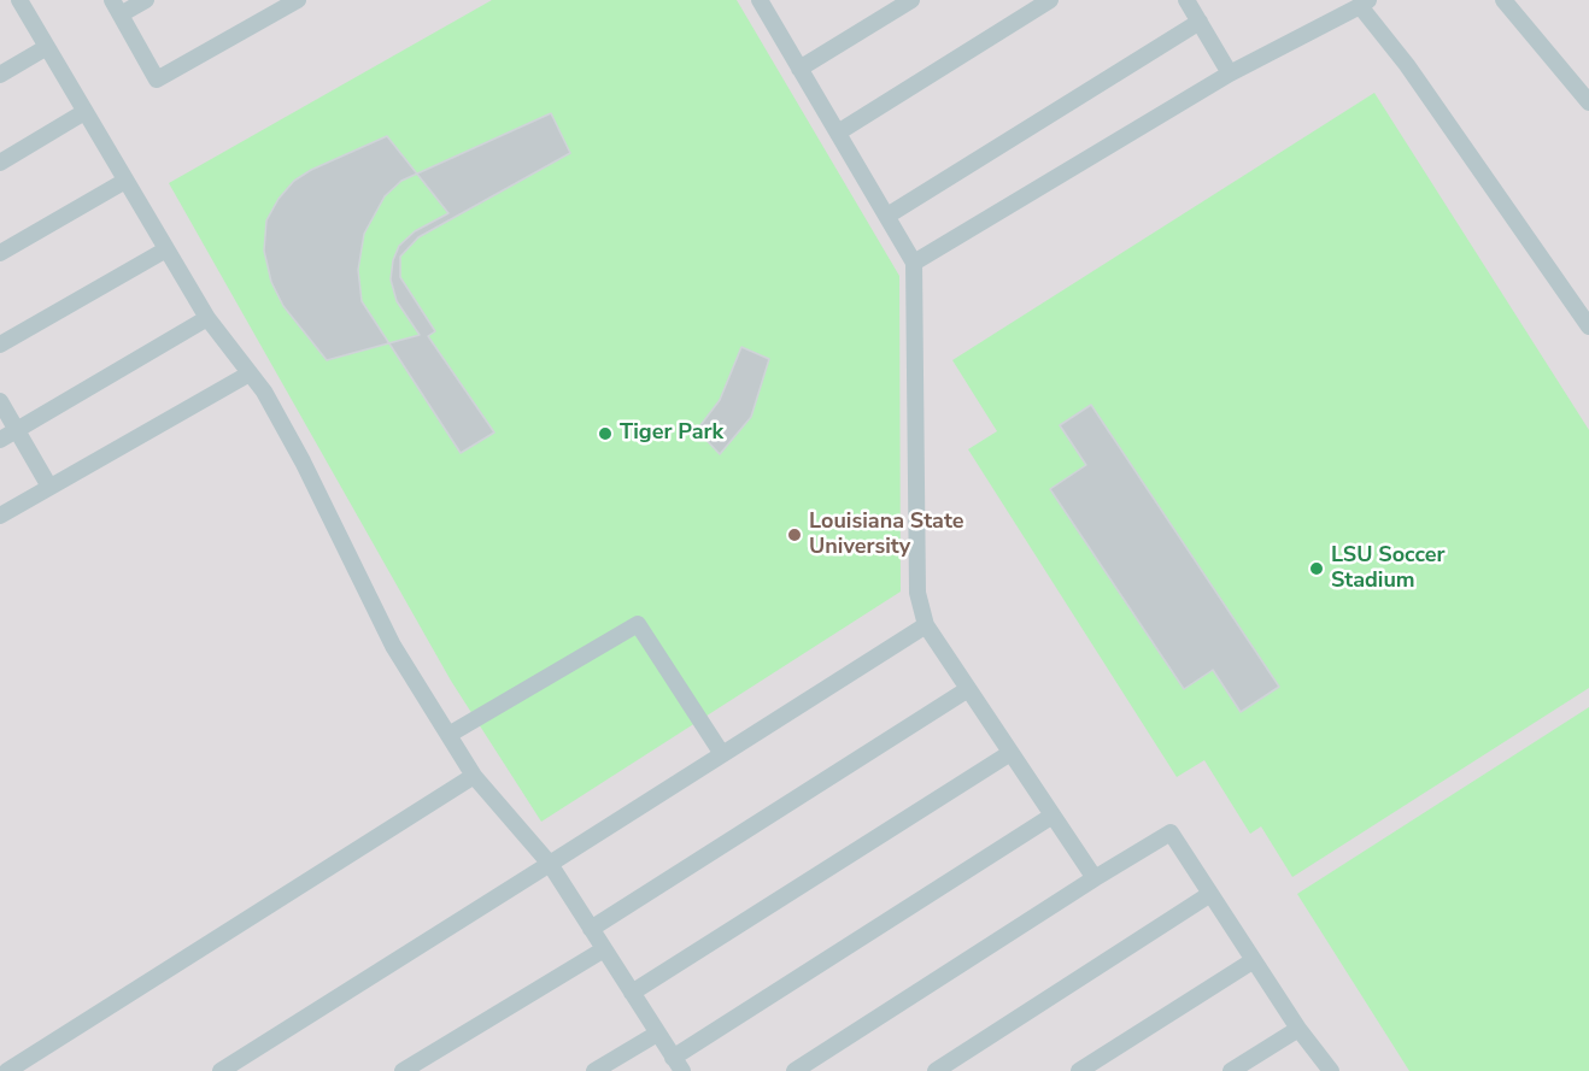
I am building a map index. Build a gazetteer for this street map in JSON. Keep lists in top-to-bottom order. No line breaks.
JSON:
{"places":["Tiger Park","Louisiana State University","LSU Soccer Stadium"]}
